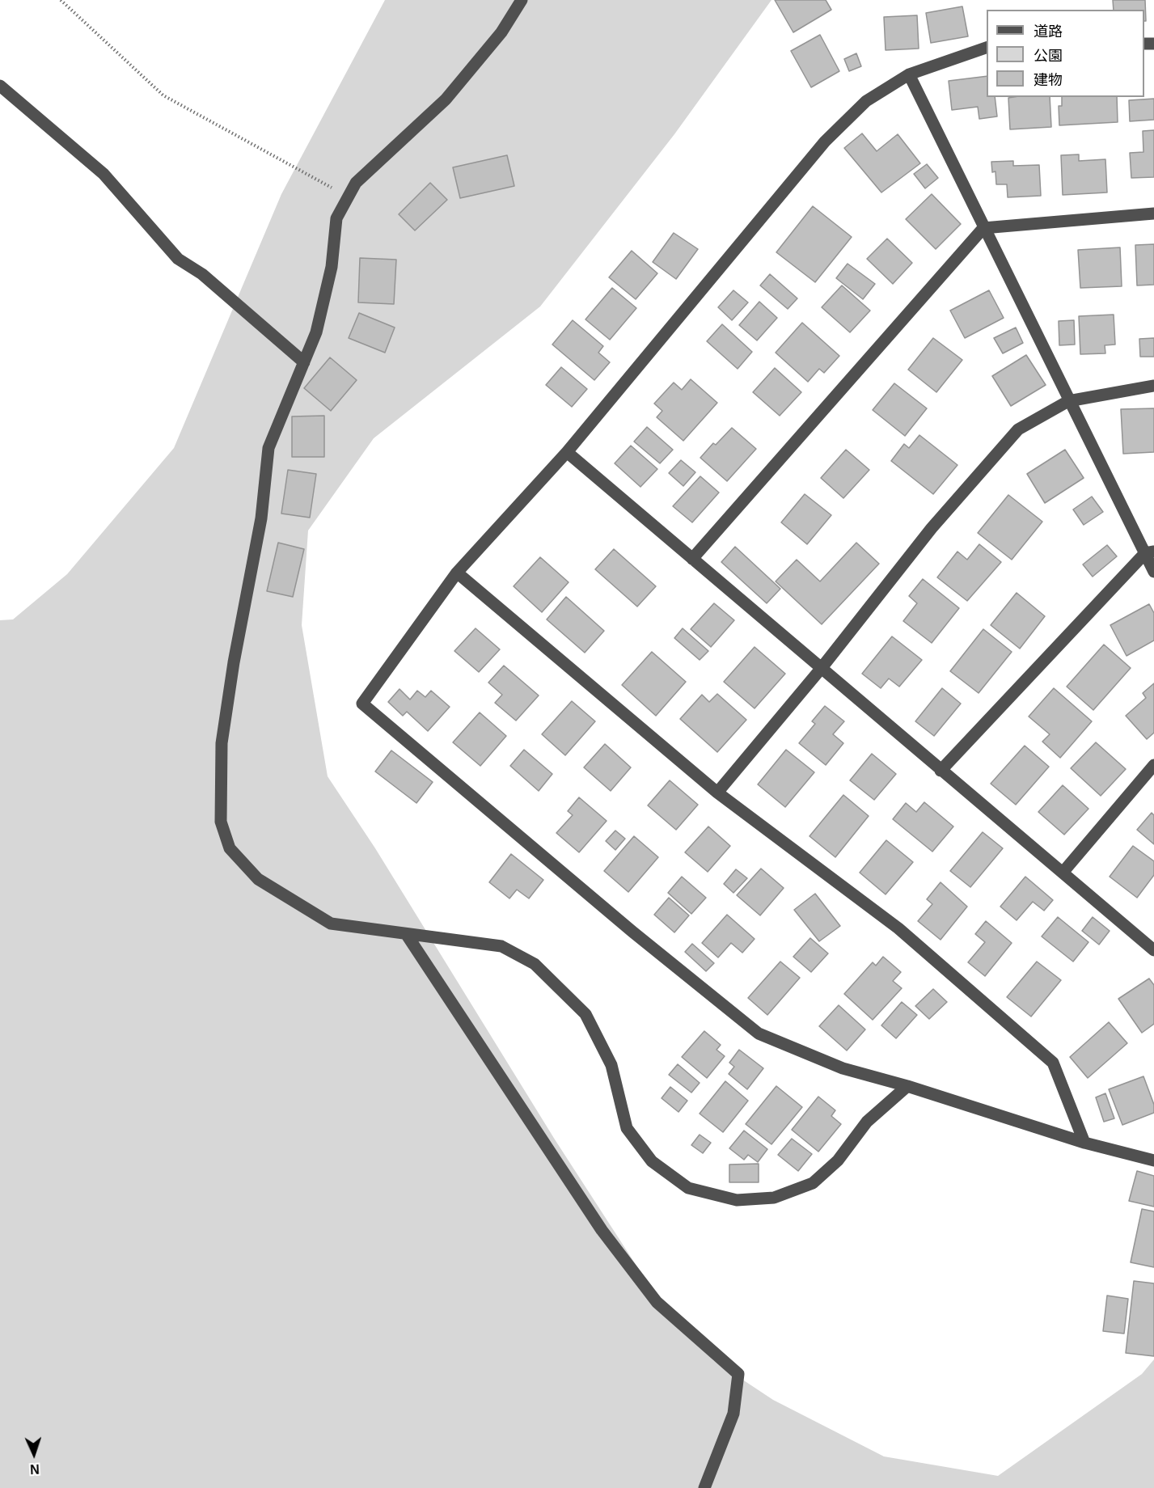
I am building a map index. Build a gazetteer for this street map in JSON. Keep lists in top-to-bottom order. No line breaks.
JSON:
{"legend":["道路","公園","建物"],"north":"bottom"}
